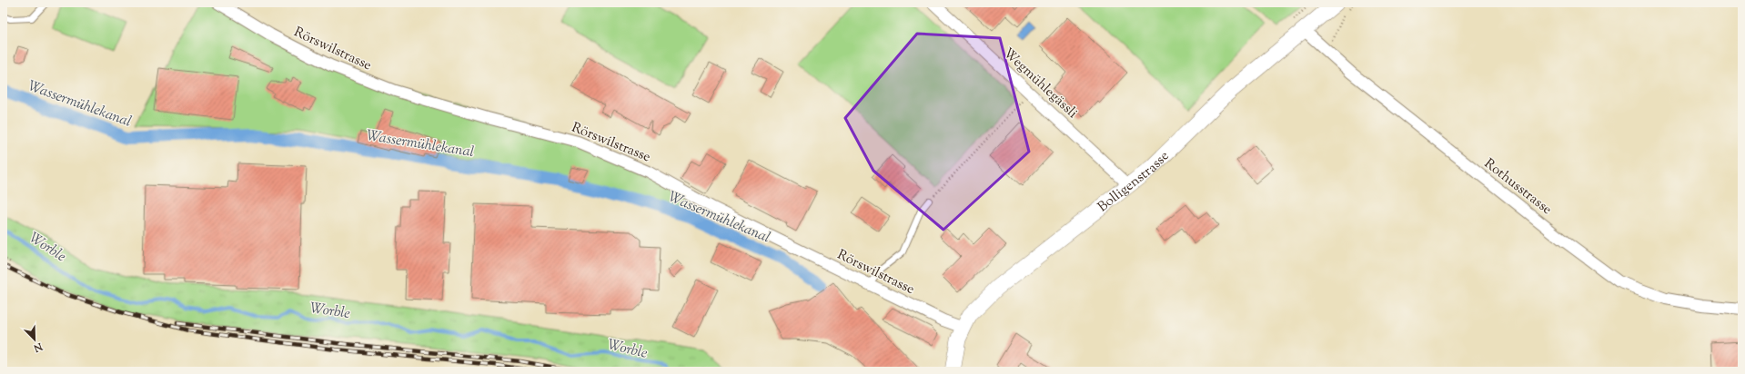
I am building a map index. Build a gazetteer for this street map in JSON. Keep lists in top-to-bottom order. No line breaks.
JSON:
{"streets":{"main road":["Bolligenstrasse"],"street":["Rörswilstrasse","Wegmühlegässli","Rothusstrasse"]},"crossings":[["Rörswilstrasse","Bolligenstrasse"],["Wegmühlegässli","Bolligenstrasse"],["Bolligenstrasse","Rothusstrasse"]],"water":["Wassermühlekanal","Worble"],"north":"bottom right"}
